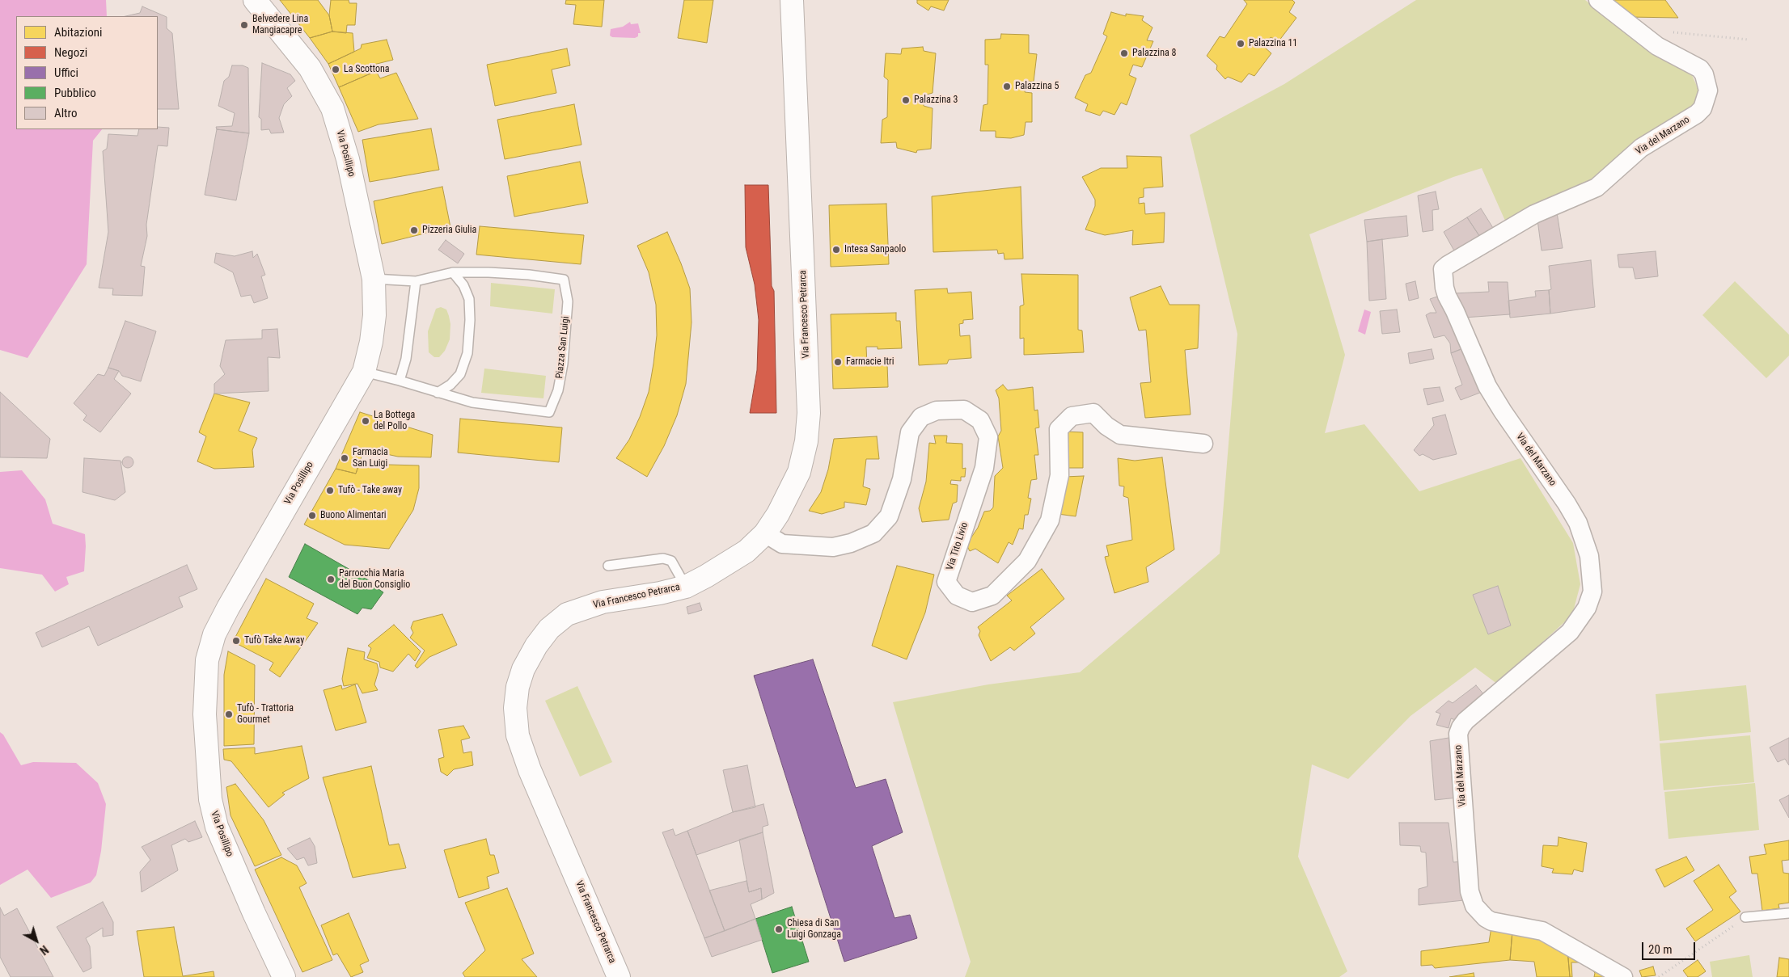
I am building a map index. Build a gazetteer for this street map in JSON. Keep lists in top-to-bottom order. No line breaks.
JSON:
{"streets":{"street":["Via del Marzano","Via Posillipo","Via Francesco Petrarca","Via Tito Livio"],"lane":["Piazza San Luigi"]},"crossings":[["Via Posillipo","Piazza San Luigi"],["Via Francesco Petrarca","Via Tito Livio"]],"places":["Belvedere Lina Mangiacapre","Palazzina 11","Palazzina 8","La Scottona","Palazzina 5","Palazzina 3","Pizzeria Giulia","Intesa Sanpaolo","Farmacie Itri","La Bottega del Pollo","Farmacia San Luigi","Tufò - Take away","Buono Alimentari","Parrocchia Maria del Buon Consiglio","Tufò Take Away","Tufò - Trattoria Gourmet","Chiesa di San Luigi Gonzaga"],"legend":["Abitazioni","Negozi","Uffici","Pubblico","Altro"],"scale_bar":"20 m","north":"bottom right"}
